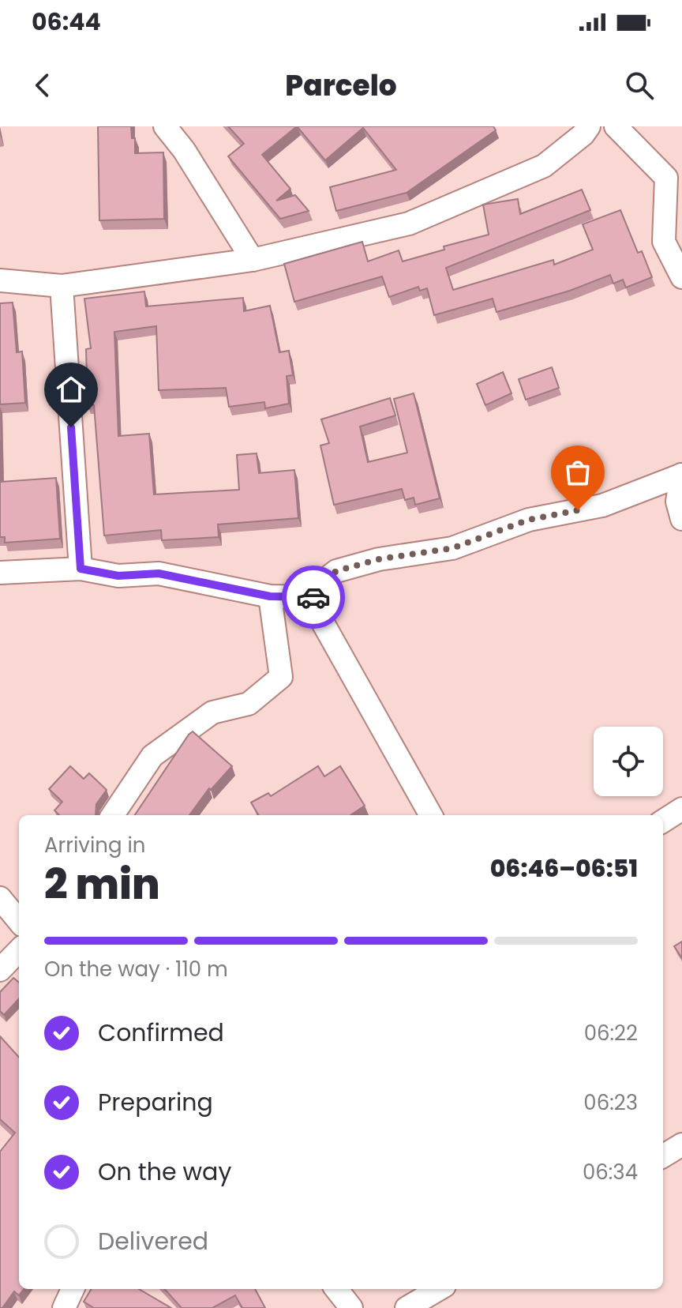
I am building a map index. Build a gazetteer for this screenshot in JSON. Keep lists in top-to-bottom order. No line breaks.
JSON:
{"page":{"status":"06:44","header":"Parcelo","heading":["2 min","Arriving in","06:46–06:51"],"bar":"On the way · 110 m","list":[["Confirmed","06:22"],["Preparing","06:23"],["On the way","06:34"],"Delivered"]}}
